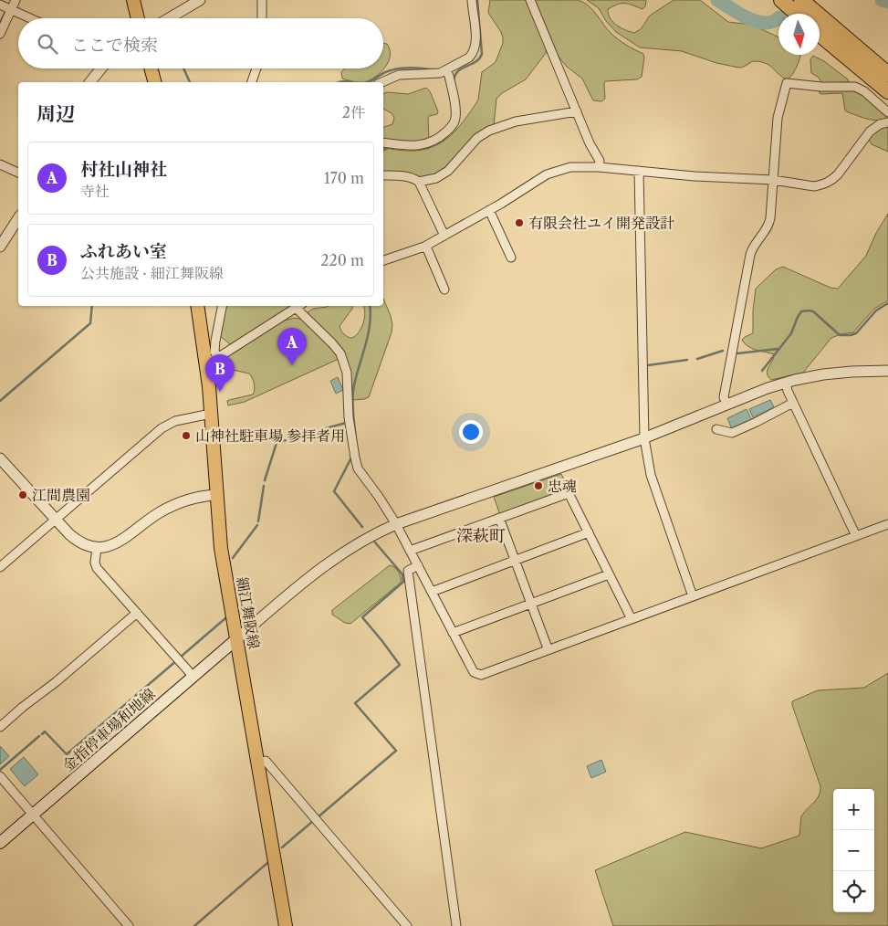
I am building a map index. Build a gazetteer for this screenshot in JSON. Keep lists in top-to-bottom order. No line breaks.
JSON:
{"streets":{"main road":["細江舞阪線","金指停車場和地線"]},"crossings":[["細江舞阪線","金指停車場和地線"]],"districts":["深萩町"],"places":["有限会社ユイ開発設計","山神社駐車場 参拝者用","忠魂","江間農園"],"north":"bottom","page":{"search":"ここで検索","heading":["周辺","2件"],"list":[{"mark":"A","name":"村社山神社","note":"寺社","value":"170 m"},{"mark":"B","name":"ふれあい室","note":"公共施設 · 細江舞阪線","value":"220 m"}],"pins":["A","B"],"map_buttons":["+","−"]}}
